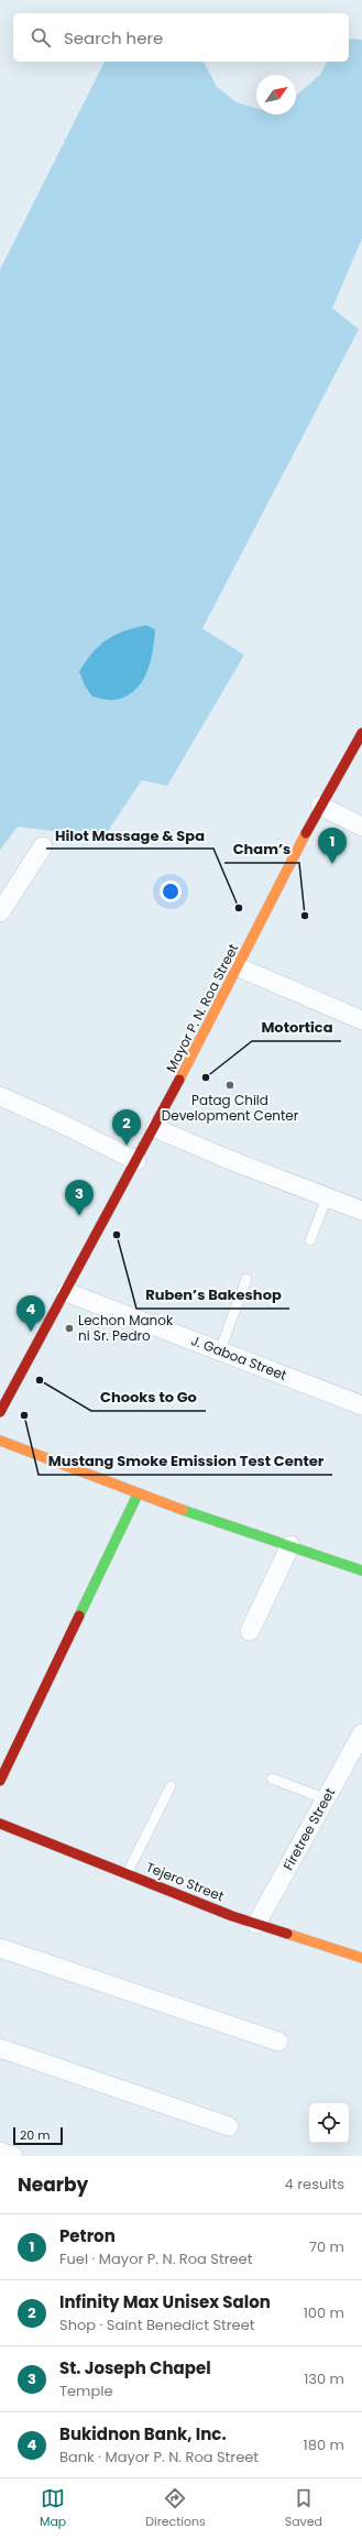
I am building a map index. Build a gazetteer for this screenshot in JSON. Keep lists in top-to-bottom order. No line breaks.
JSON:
{"streets":{"main road":["Mayor P. N. Roa Street","Tejero Street"],"street":["J. Gaboa Street","Firetree Street"]},"crossings":[["Mayor P. N. Roa Street","J. Gaboa Street"],["Firetree Street","Tejero Street"]],"places":["Hilot Massage & Spa","Cham’s","Motortica","Patag Child Development Center","Ruben’s Bakeshop","Lechon Manok ni Sr. Pedro","Chooks to Go","Mustang Smoke Emission Test Center"],"scale_bar":"20 m","north":"top right","page":{"search":"Search here","pins":["1","2","3","4"],"scale":"20 m","heading":["Nearby","4 results"],"list":[{"mark":"1","name":"Petron","note":"Fuel · Mayor P. N. Roa Street","value":"70 m"},{"mark":"2","name":"Infinity Max Unisex Salon","note":"Shop · Saint Benedict Street","value":"100 m"},{"mark":"3","name":"St. Joseph Chapel","note":"Temple","value":"130 m"},{"mark":"4","name":"Bukidnon Bank, Inc.","note":"Bank · Mayor P. N. Roa Street","value":"180 m"}],"nav":["Map","Directions","Saved"]}}
